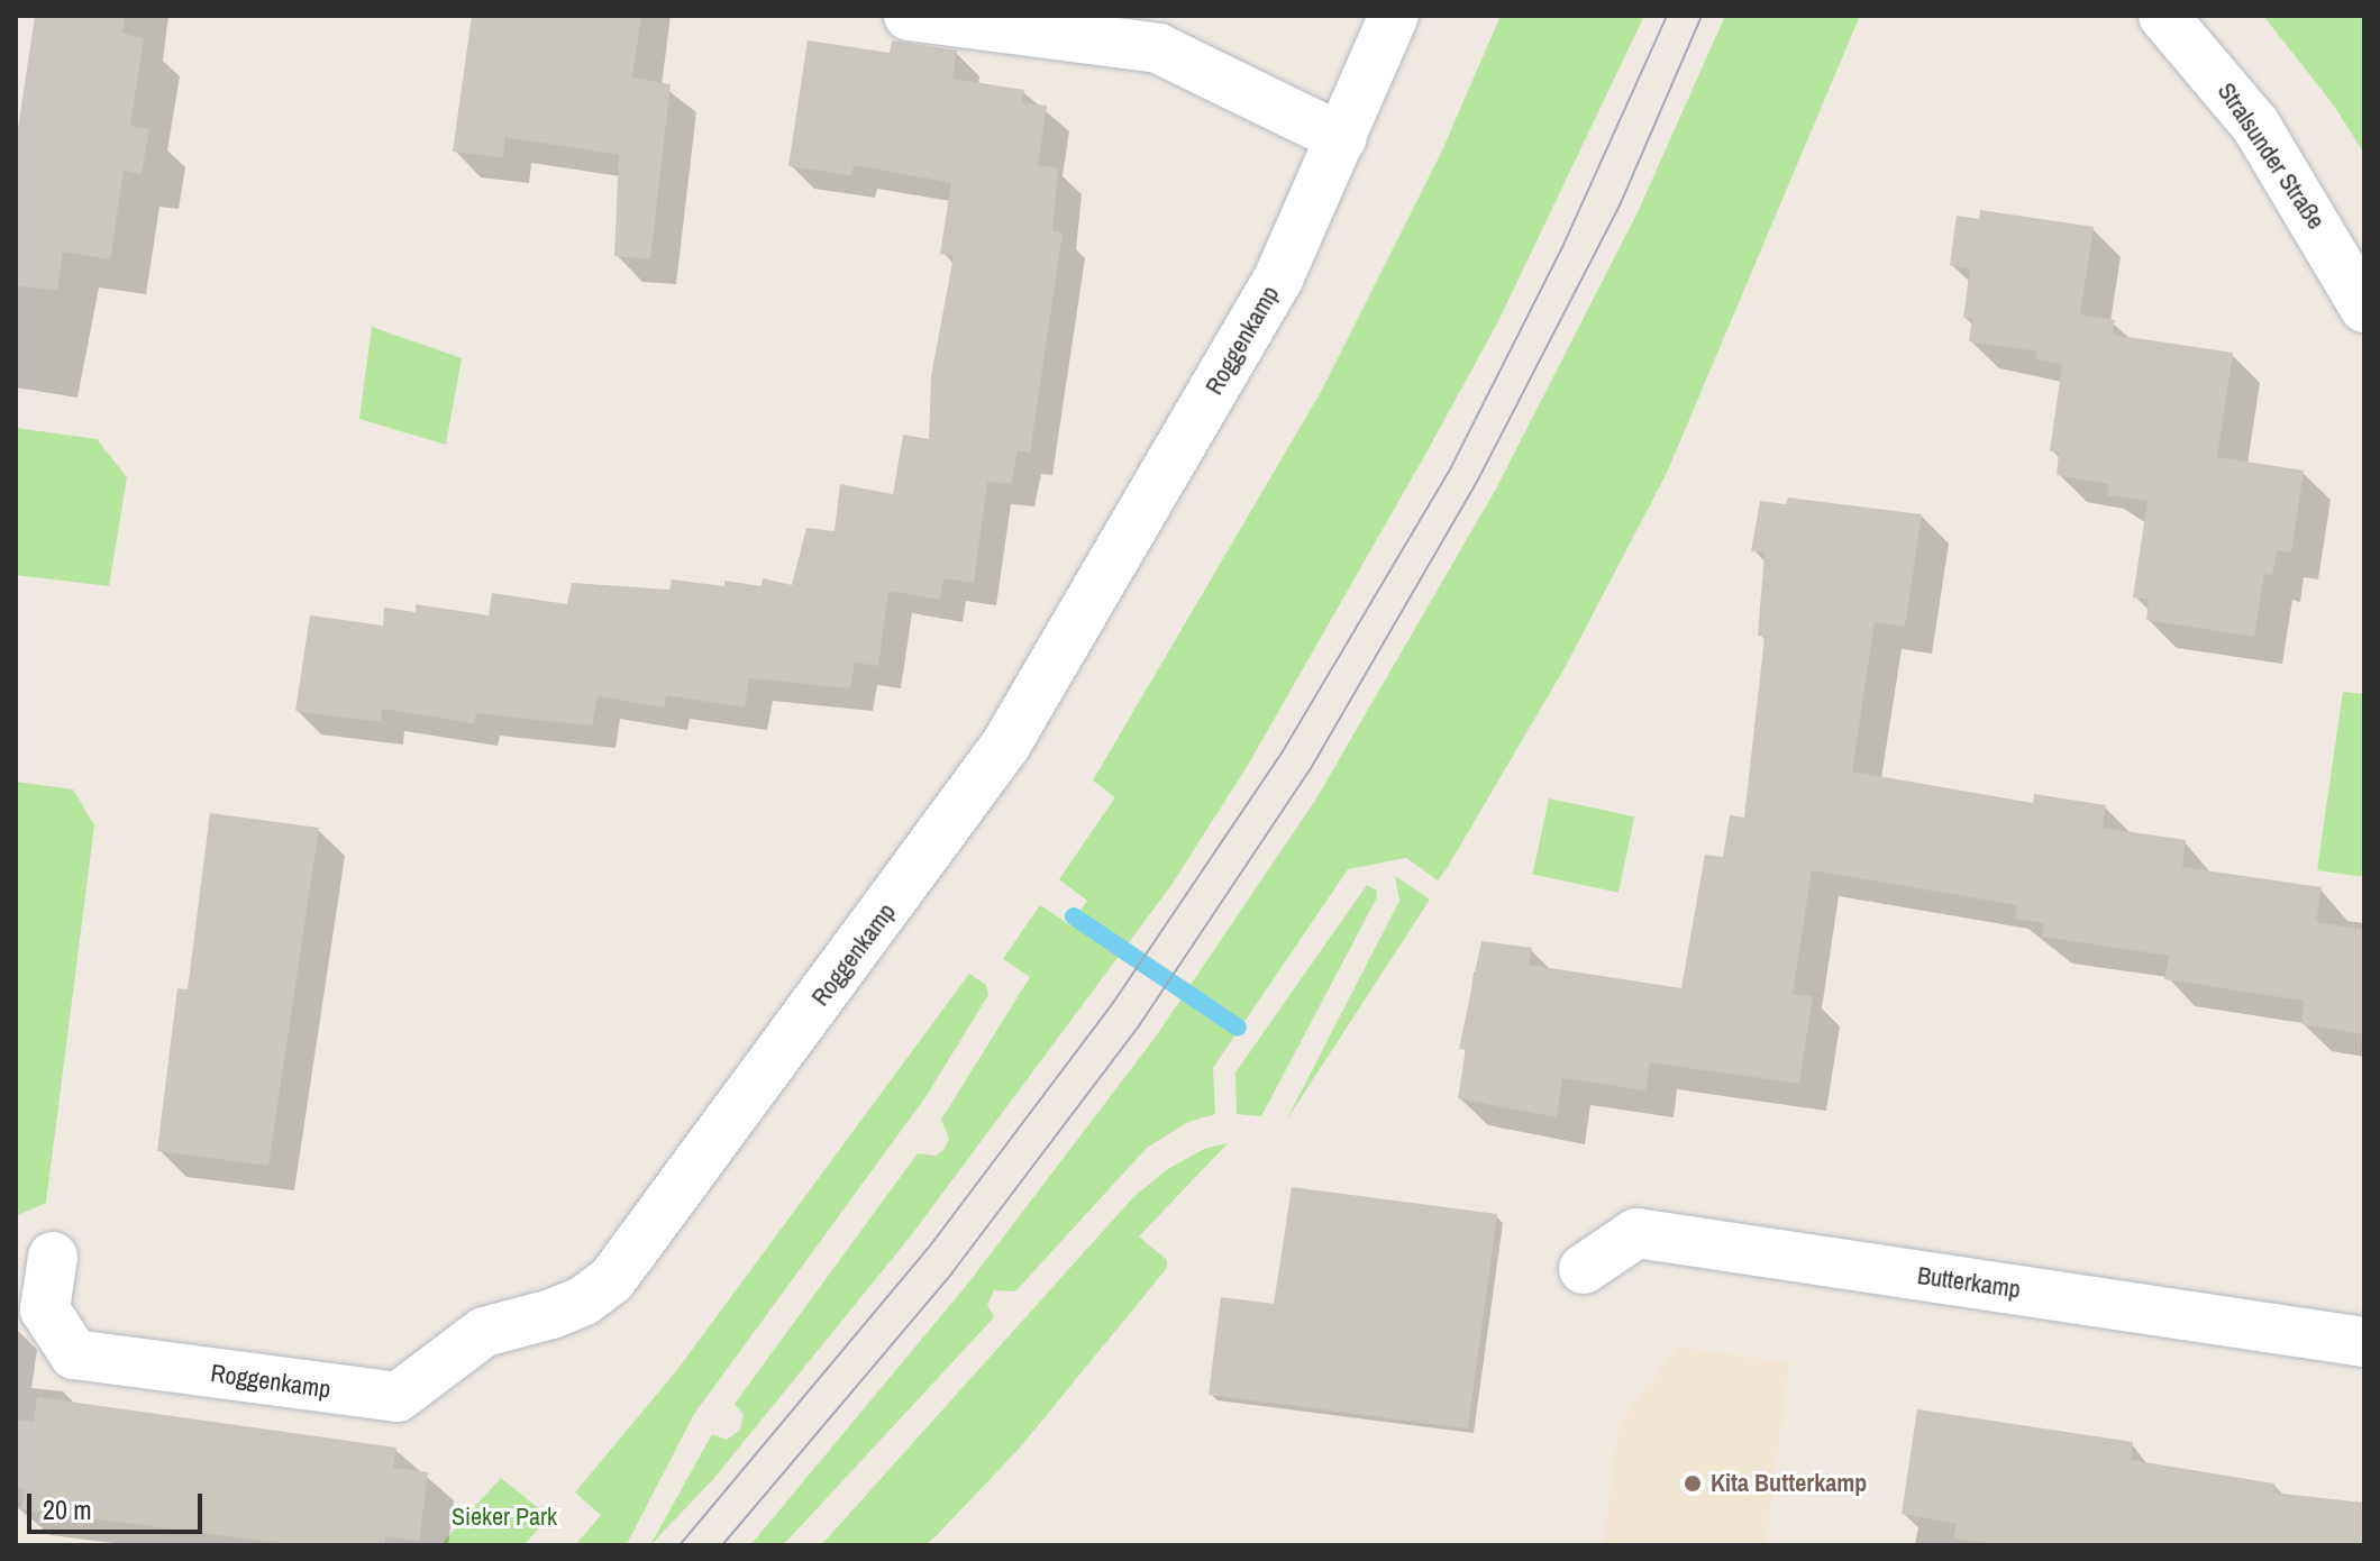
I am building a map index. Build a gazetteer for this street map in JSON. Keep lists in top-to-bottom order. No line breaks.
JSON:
{"streets":{"street":["Stralsunder Straße","Roggenkamp","Butterkamp"]},"parks":["Sieker Park"],"places":["Kita Butterkamp"],"scale_bar":"20 m"}
